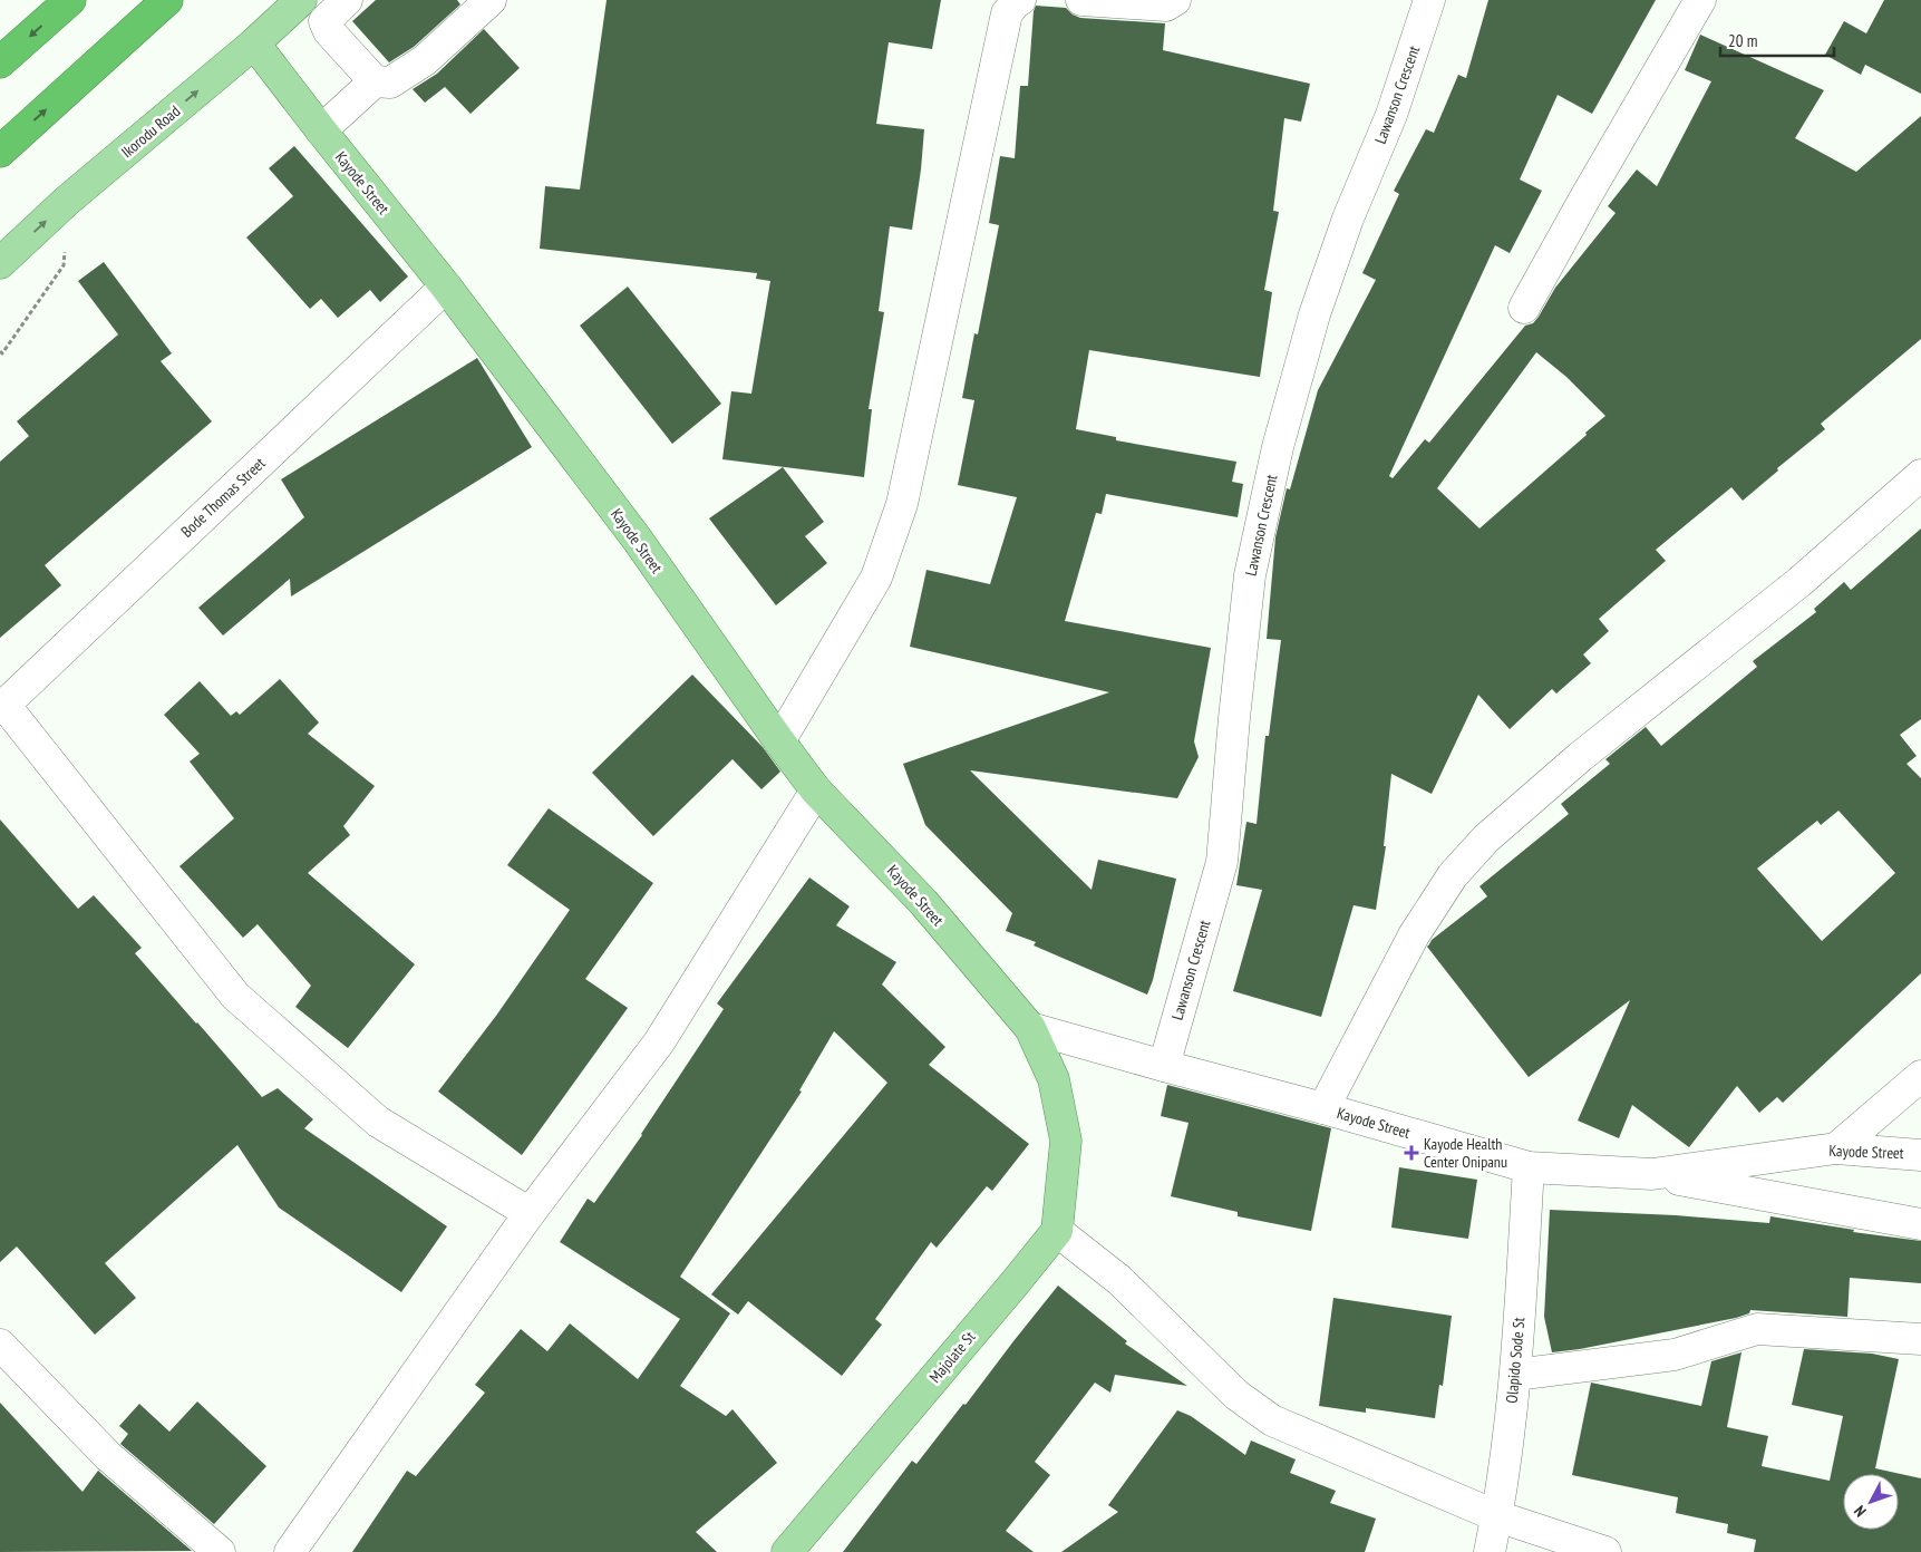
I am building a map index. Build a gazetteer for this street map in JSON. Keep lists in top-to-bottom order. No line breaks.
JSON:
{"streets":{"main road":["Ikorodu Road","Kayode Street","Majolate St"],"street":["Lawanson Crescent","Bode Thomas Street","Olapido Sode St"]},"crossings":[["Lawanson Crescent","Kayode Street"],["Ikorodu Road","Kayode Street"],["Kayode Street","Bode Thomas Street"],["Kayode Street","Majolate St"],["Kayode Street","Olapido Sode St"]],"one_way":["Ikorodu Road"],"places":{"health":["Kayode Health Center Onipanu"]},"scale_bar":"20 m","north":"bottom left"}
